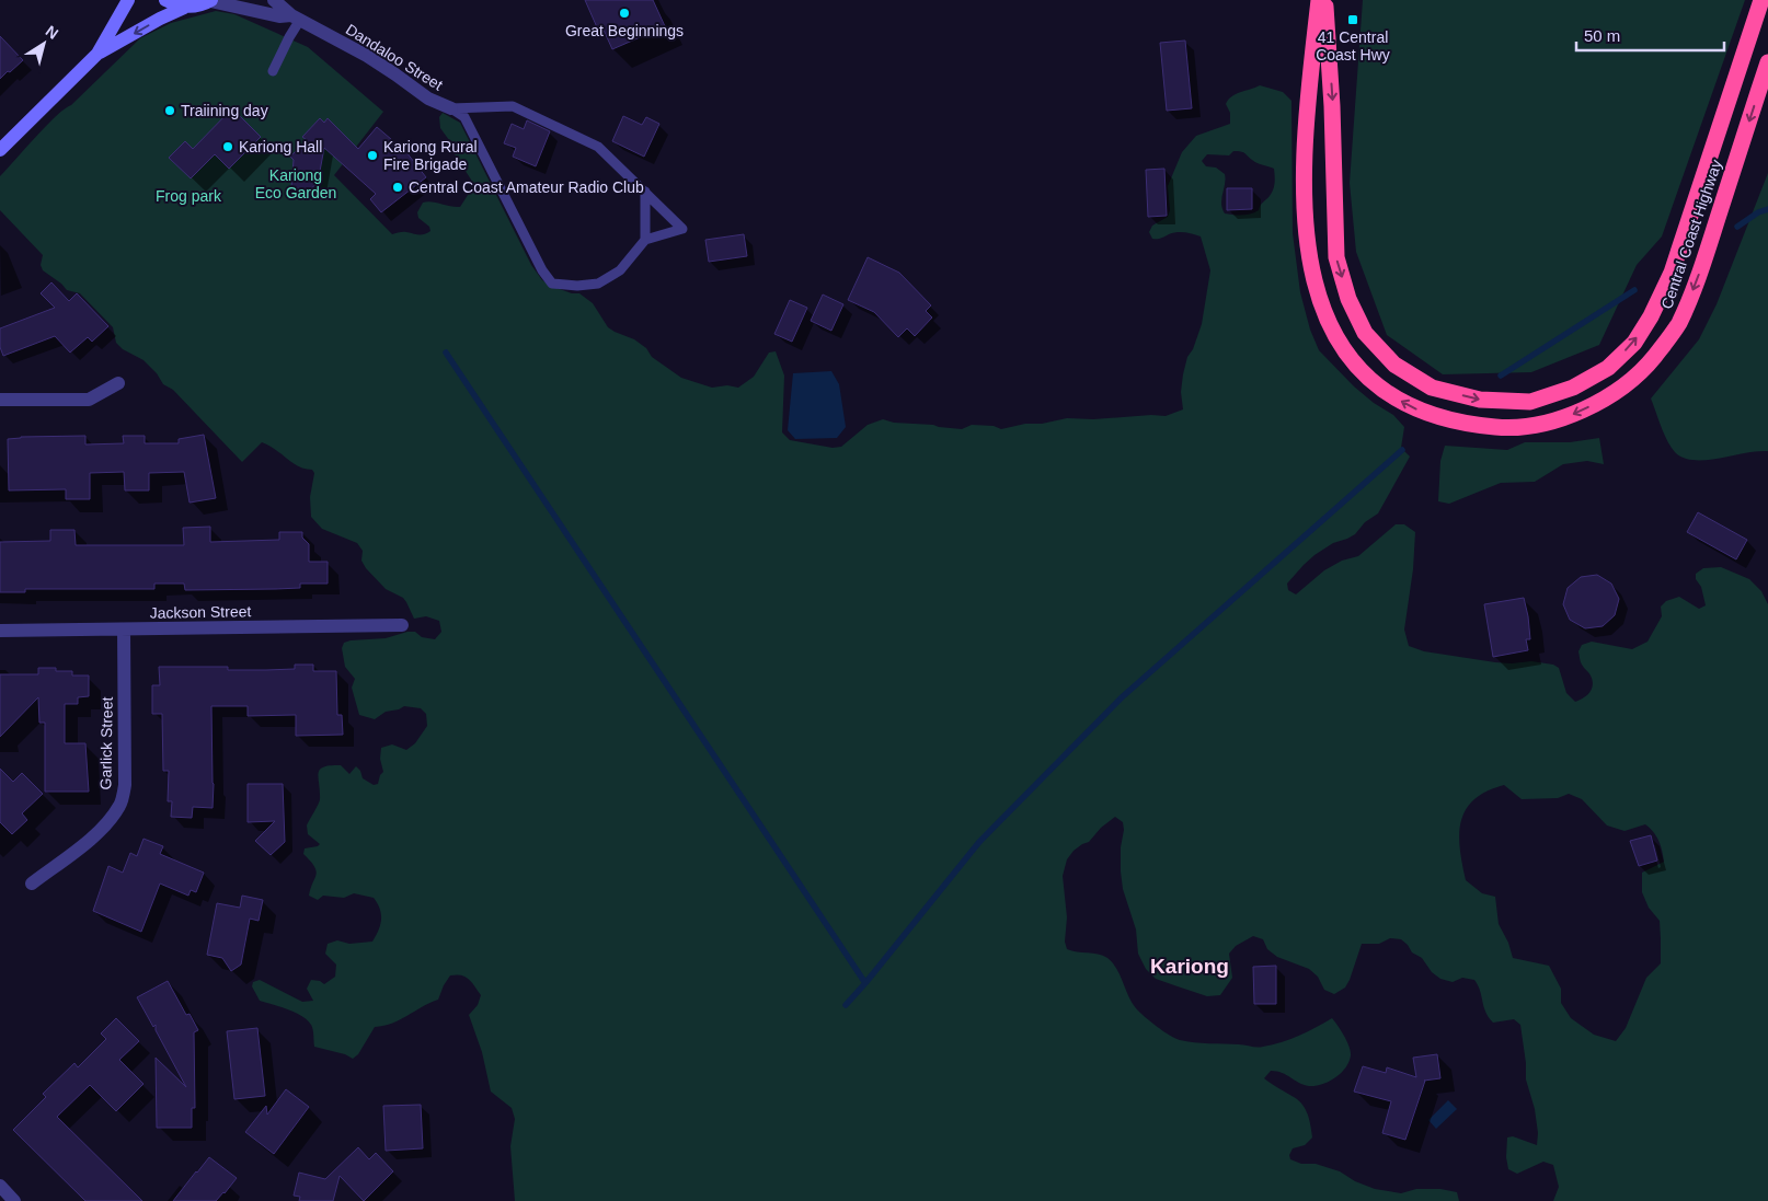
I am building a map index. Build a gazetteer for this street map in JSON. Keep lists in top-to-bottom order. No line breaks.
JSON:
{"streets":{"highway":["Central Coast Highway"],"street":["Dandaloo Street","Jackson Street","Garlick Street"]},"crossings":[["Jackson Street","Garlick Street"]],"districts":["Kariong"],"parks":["Kariong Eco Garden","Frog park"],"places":{"other":["Great Beginnings","Traiining day","Kariong Hall","Kariong Rural Fire Brigade","Central Coast Amateur Radio Club"],"transit":["41 Central Coast Hwy"]},"scale_bar":"50 m","north":"top right"}
